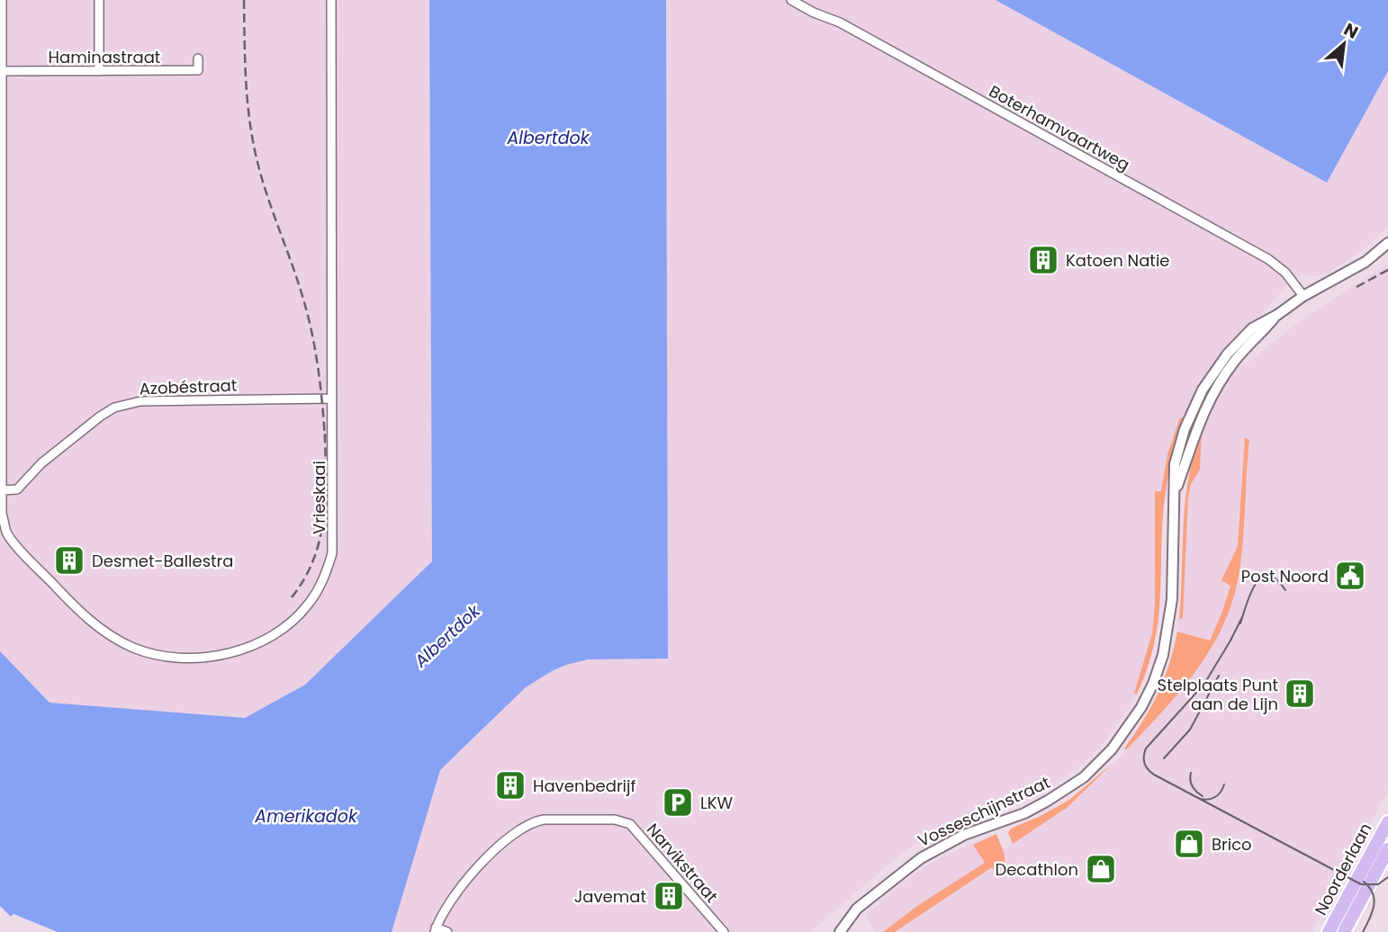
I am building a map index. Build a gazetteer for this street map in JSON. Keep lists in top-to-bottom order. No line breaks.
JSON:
{"streets":{"main road":["Noorderlaan"],"street":["Haminastraat","Boterhamvaartweg","Azobéstraat","Vrieskaai","Vosseschijnstraat","Narvikstraat"]},"crossings":[["Boterhamvaartweg","Vosseschijnstraat"],["Azobéstraat","Vrieskaai"]],"water":["Albertdok","Amerikadok"],"places":{"building":["Katoen Natie","Desmet-Ballestra","Stelplaats Punt aan de Lijn","Havenbedrijf","Javemat"],"public building":["Post Noord"],"parking":["LKW"],"shop":["Brico","Decathlon"]},"north":"top right"}
